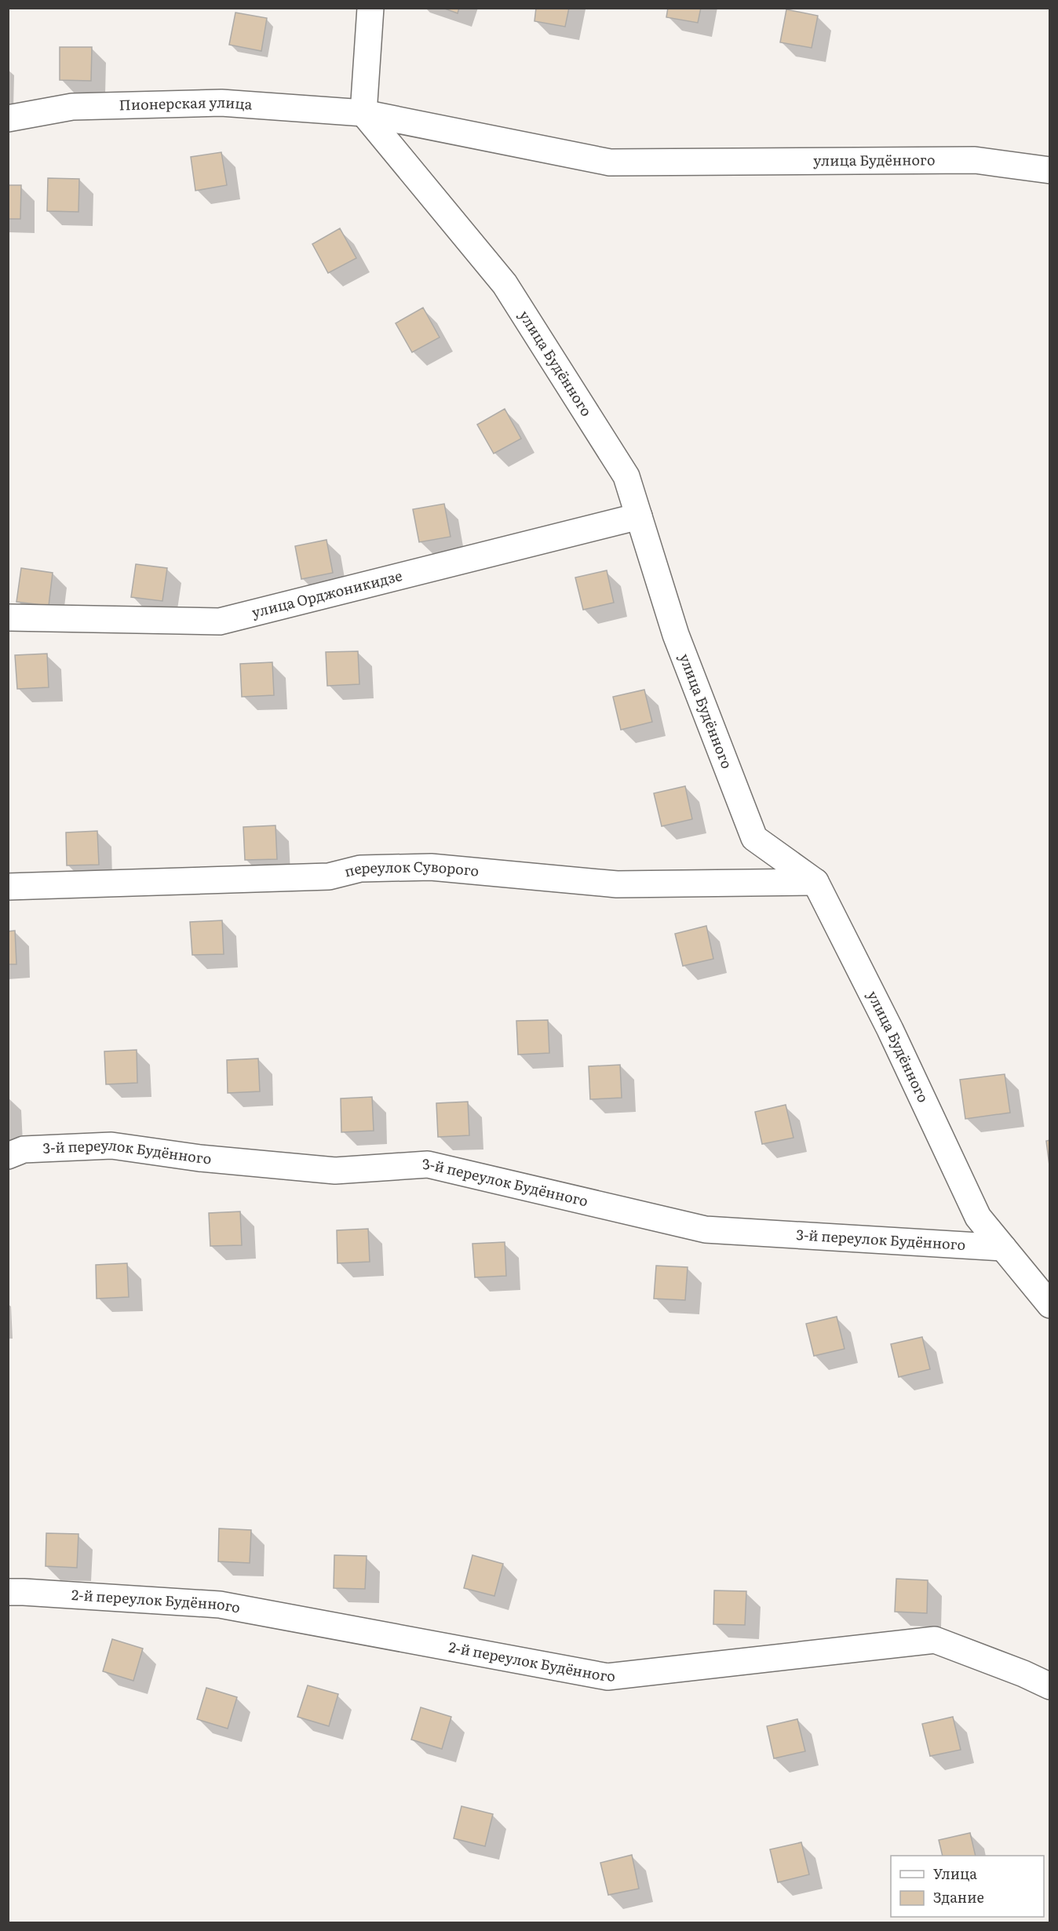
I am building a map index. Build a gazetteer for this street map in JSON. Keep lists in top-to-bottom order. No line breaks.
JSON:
{"streets":{"street":["Пионерская улица","улица Будённого","улица Орджоникидзе","переулок Суворого","3-й переулок Будённого","2-й переулок Будённого"]},"crossings":[["Пионерская улица","улица Будённого"],["улица Будённого","улица Орджоникидзе"],["улица Будённого","переулок Суворого"],["улица Будённого","3-й переулок Будённого"]],"legend":["Улица","Здание"]}
